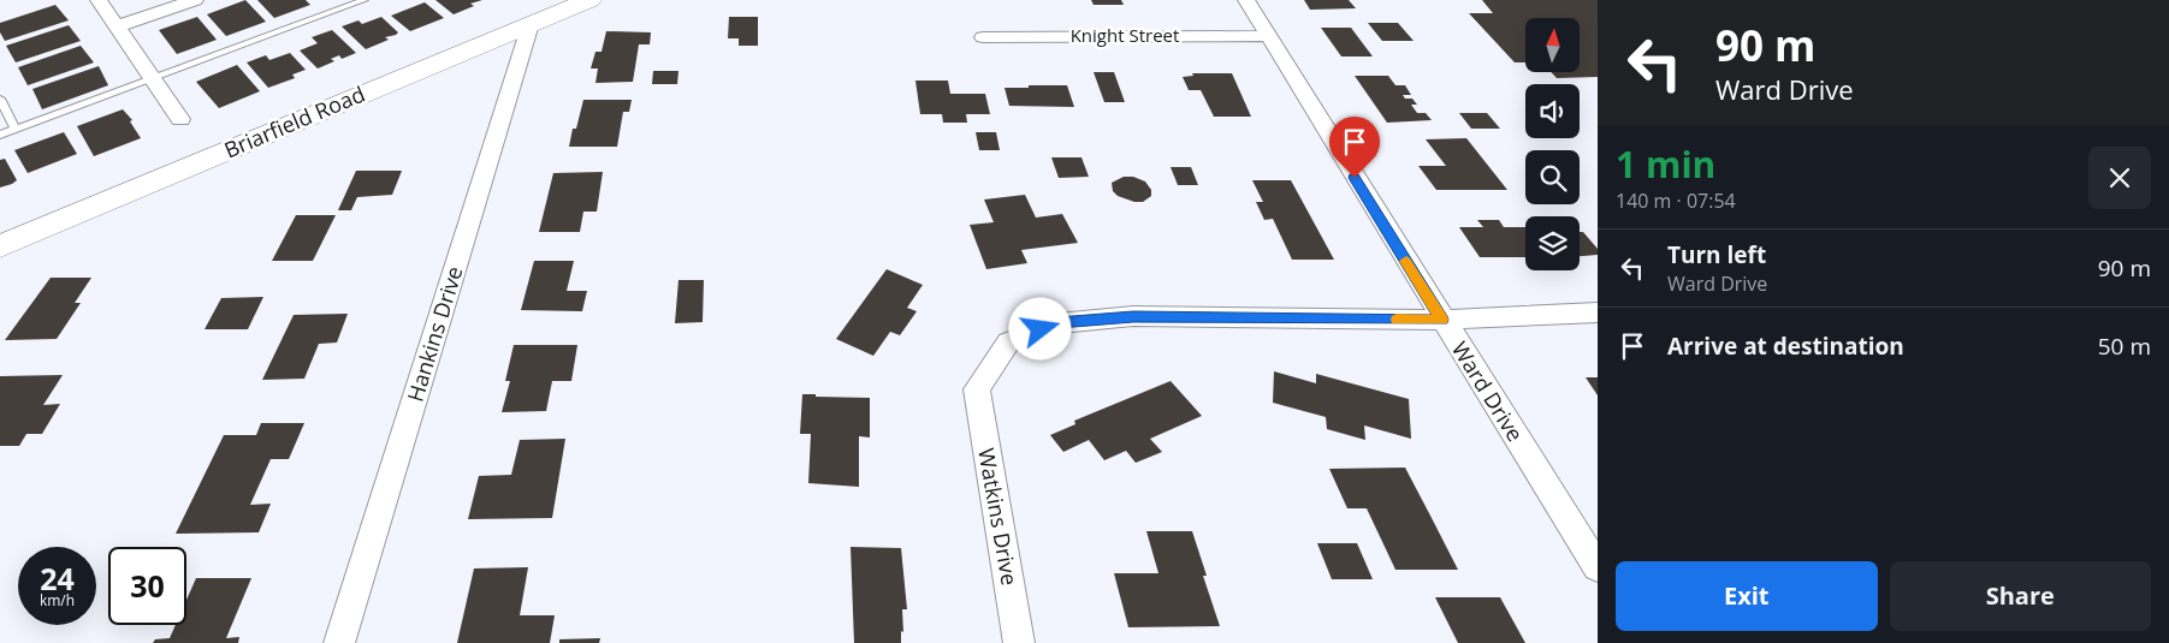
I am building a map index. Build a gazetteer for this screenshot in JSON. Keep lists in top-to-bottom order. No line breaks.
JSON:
{"streets":{"main road":["Briarfield Road"],"street":["Knight Street","Hankins Drive","Ward Drive","Watkins Drive"]},"crossings":[["Knight Street","Ward Drive"],["Briarfield Road","Hankins Drive"],["Ward Drive","Watkins Drive"]],"north":"top","page":{"turn":["90 m","Ward Drive"],"heading":["1 min","140 m · 07:54"],"list":[{"name":"Turn left","note":"Ward Drive","value":"90 m"},{"name":"Arrive at destination","value":"50 m"}],"speed":"24 km/h","limit":"30","buttons":["Exit","Share"]}}
